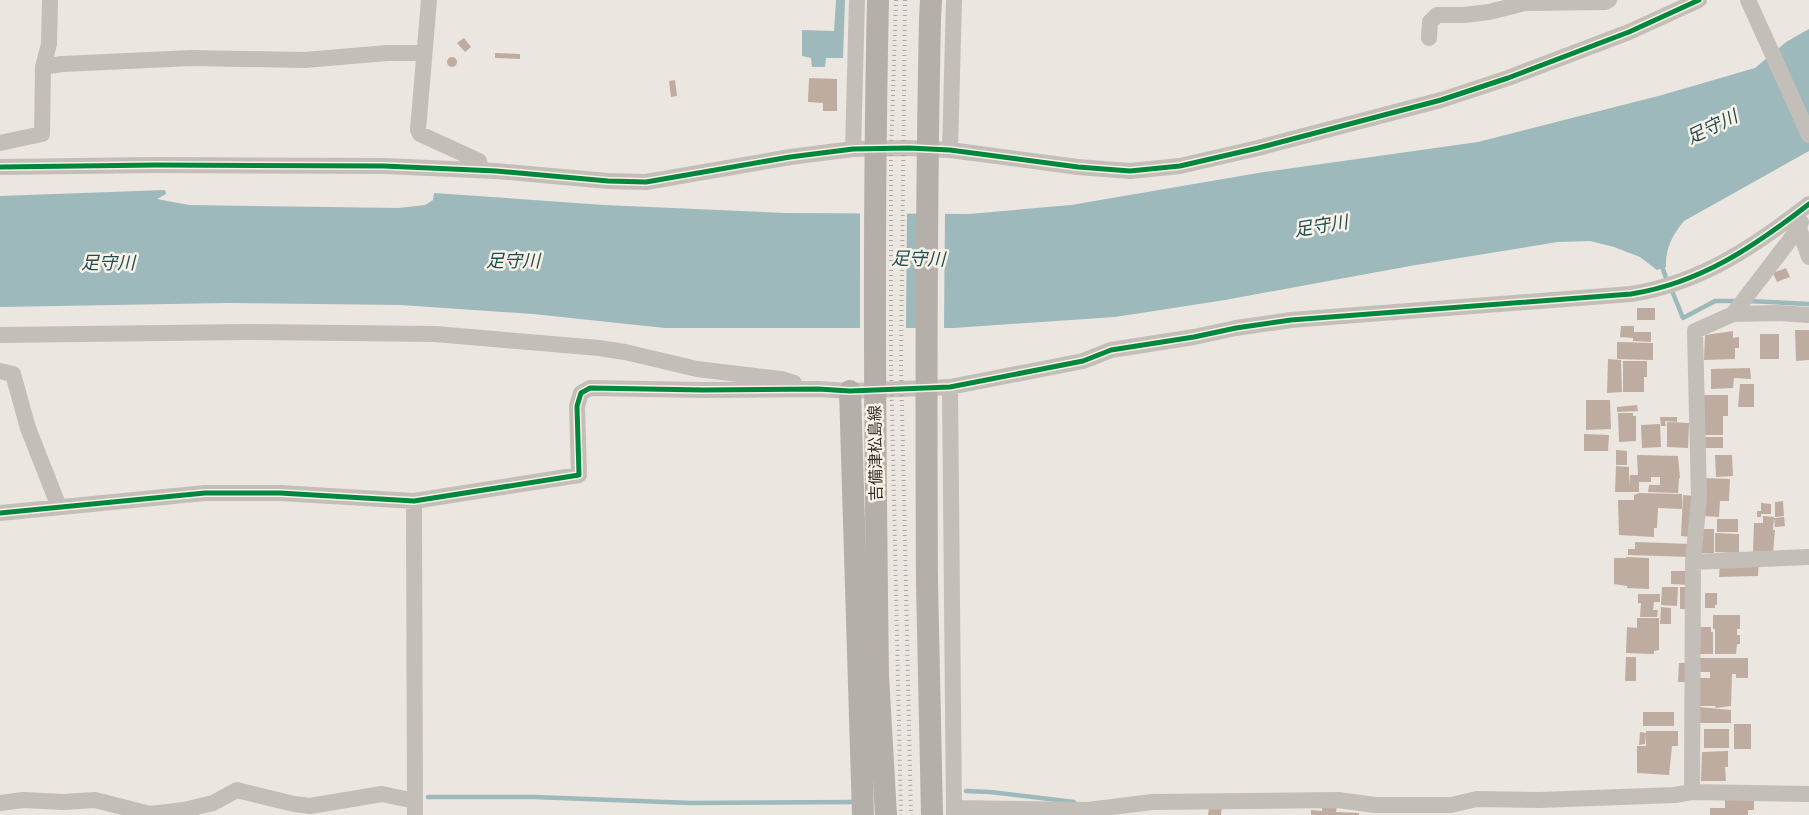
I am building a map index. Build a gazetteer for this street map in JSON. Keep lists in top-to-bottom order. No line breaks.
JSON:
{"streets":{"main road":["吉備津松島線"]},"water":["足守川"]}
